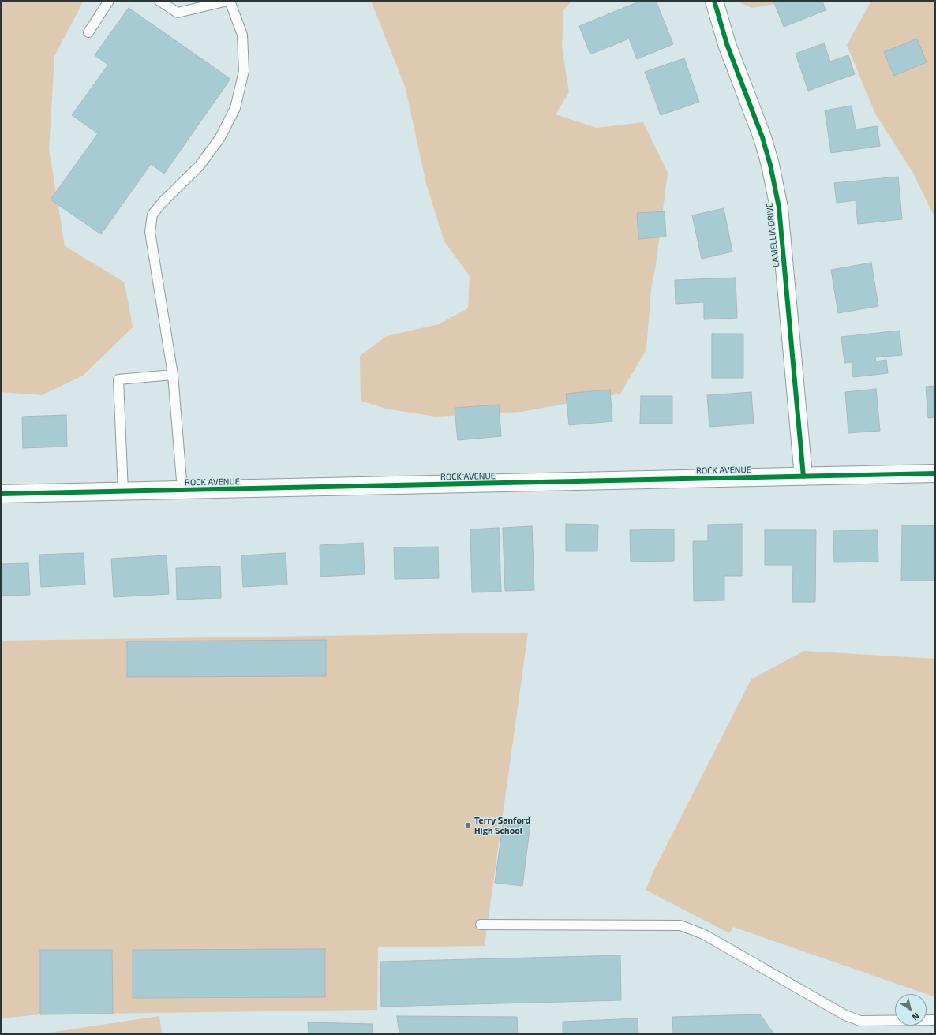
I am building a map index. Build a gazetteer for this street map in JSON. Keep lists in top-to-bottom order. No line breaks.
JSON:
{"streets":{"street":["CAMELLIA DRIVE","ROCK AVENUE"]},"crossings":[["CAMELLIA DRIVE","ROCK AVENUE"]],"places":["Terry Sanford High School"],"north":"bottom right"}
